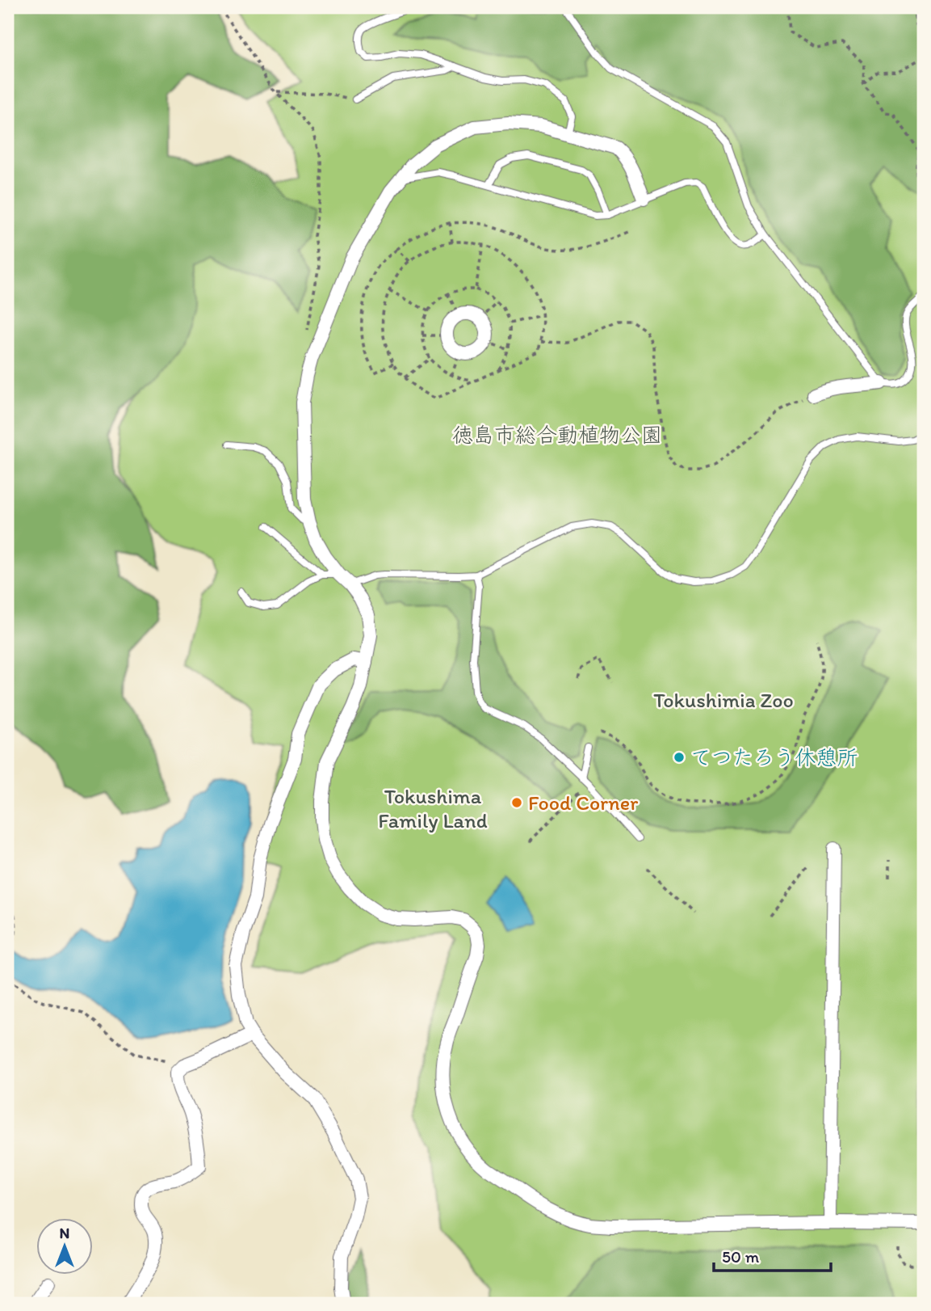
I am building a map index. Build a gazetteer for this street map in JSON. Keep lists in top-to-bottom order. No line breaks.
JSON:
{"parks":["徳島市総合動植物公園","Tokushimia Zoo","Tokushima Family Land"],"places":["てつたろう休憩所","Food Corner"],"scale_bar":"50 m","north":"top"}
